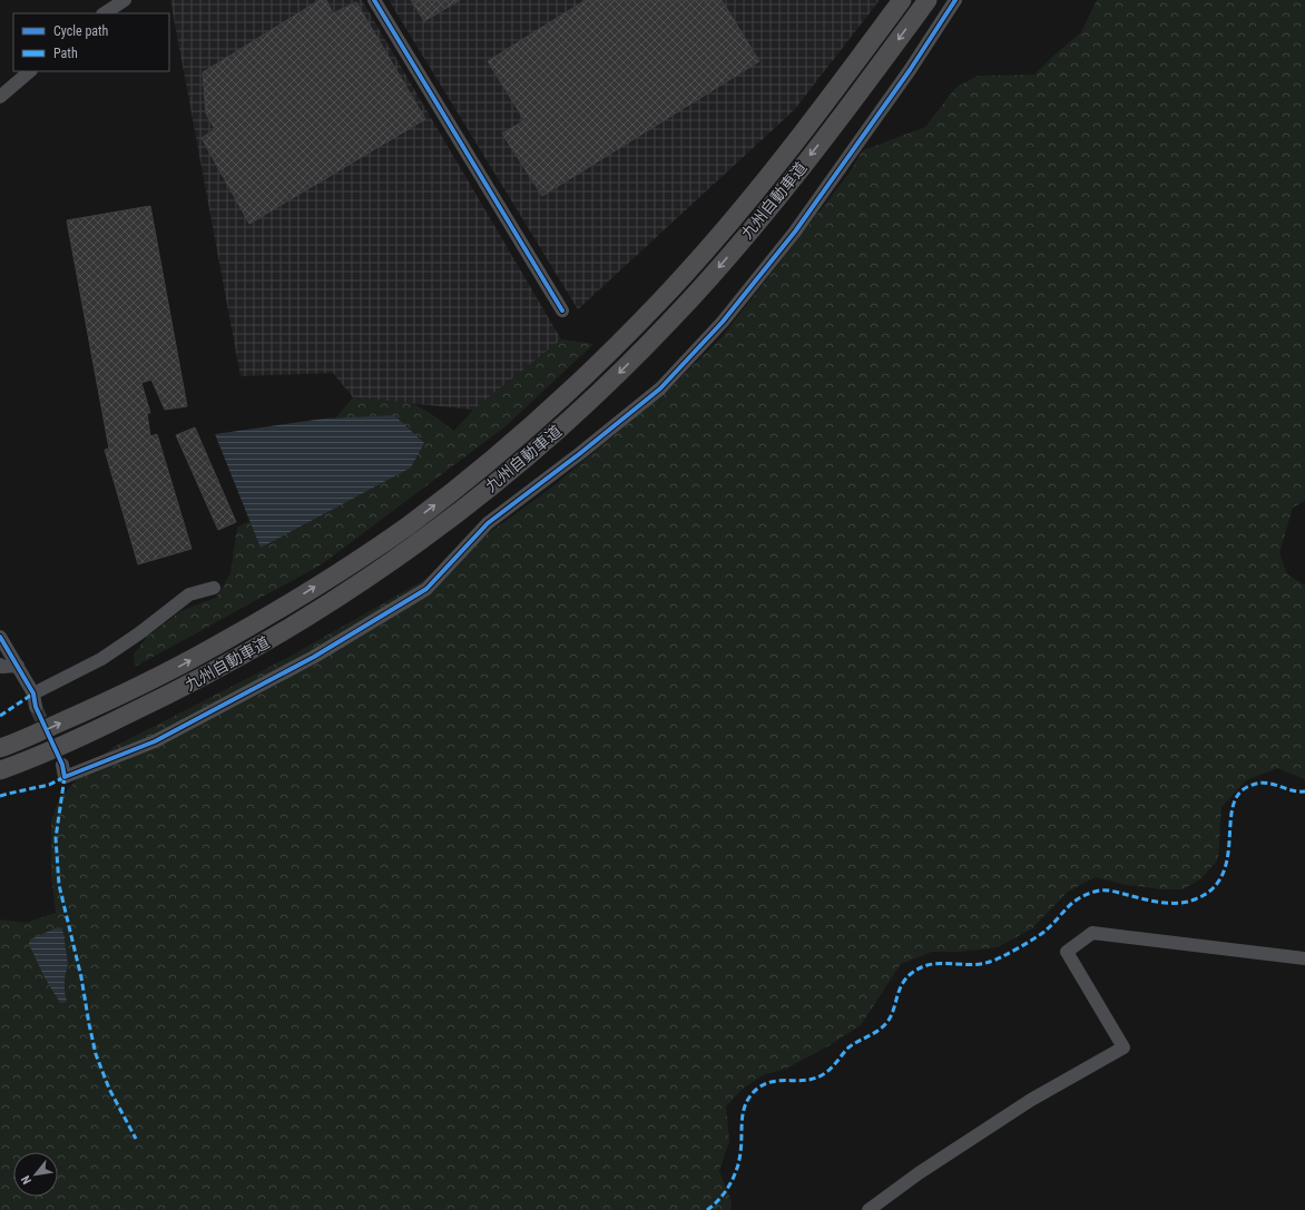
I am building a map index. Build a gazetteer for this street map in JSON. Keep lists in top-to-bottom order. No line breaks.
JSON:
{"streets":{"highway":["九州自動車道"]},"legend":["Cycle path","Path"],"north":"bottom left"}
